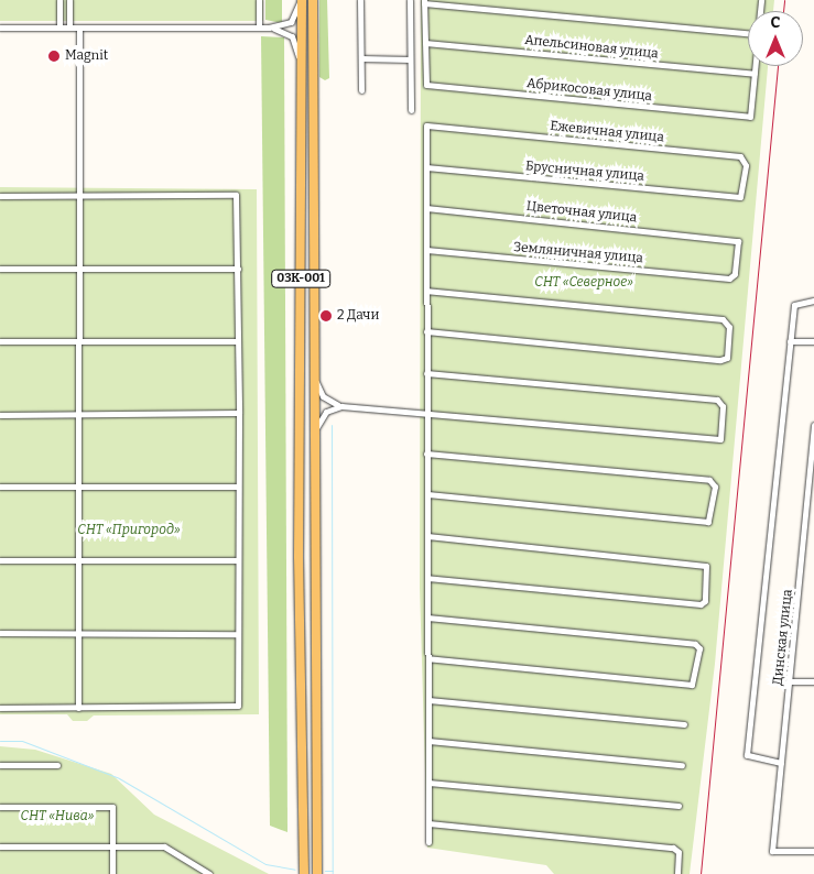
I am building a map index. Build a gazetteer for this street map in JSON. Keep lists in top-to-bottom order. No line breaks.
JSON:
{"streets":{"main road":["03К-001"],"street":["Апельсиновая улица","Абрикосовая улица","Ежевичная улица","Брусничная улица","Цветочная улица","Земляничная улица","Динская улица"]},"crossings":[["Апельсиновая улица","Абрикосовая улица"],["Ежевичная улица","Брусничная улица"],["Цветочная улица","Земляничная улица"]],"parks":["СНТ «Северное»","СНТ «Пригород»","СНТ «Нива»"],"places":["Magnit","2 Дачи"],"north":"top"}
